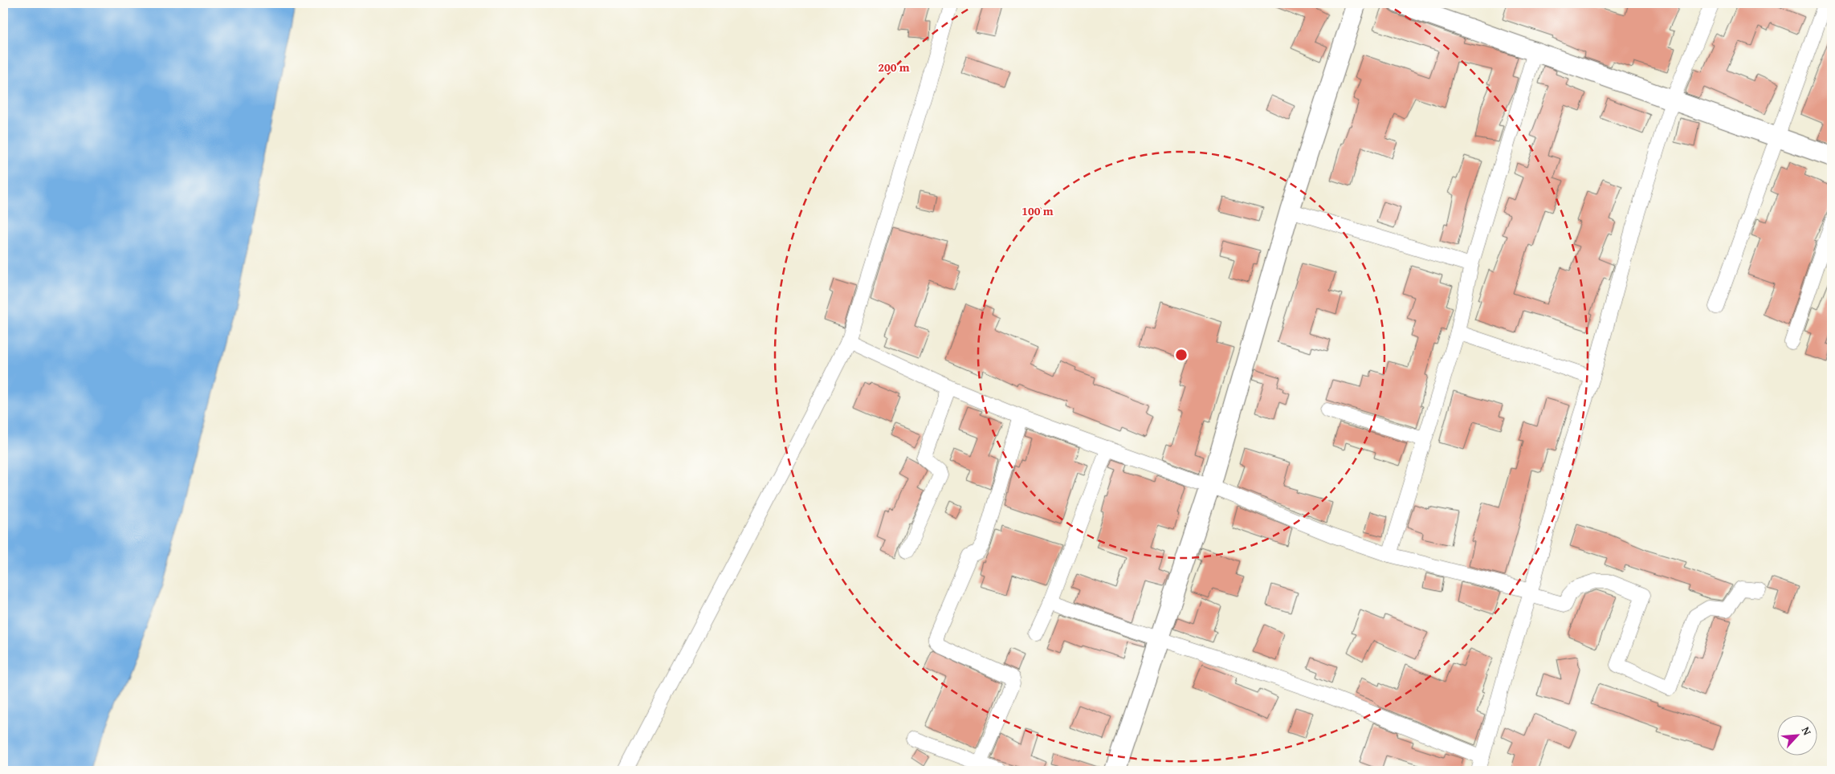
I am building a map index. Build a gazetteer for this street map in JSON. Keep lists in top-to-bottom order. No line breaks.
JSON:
{"north":"top right","rings":["200 m","100 m"]}
